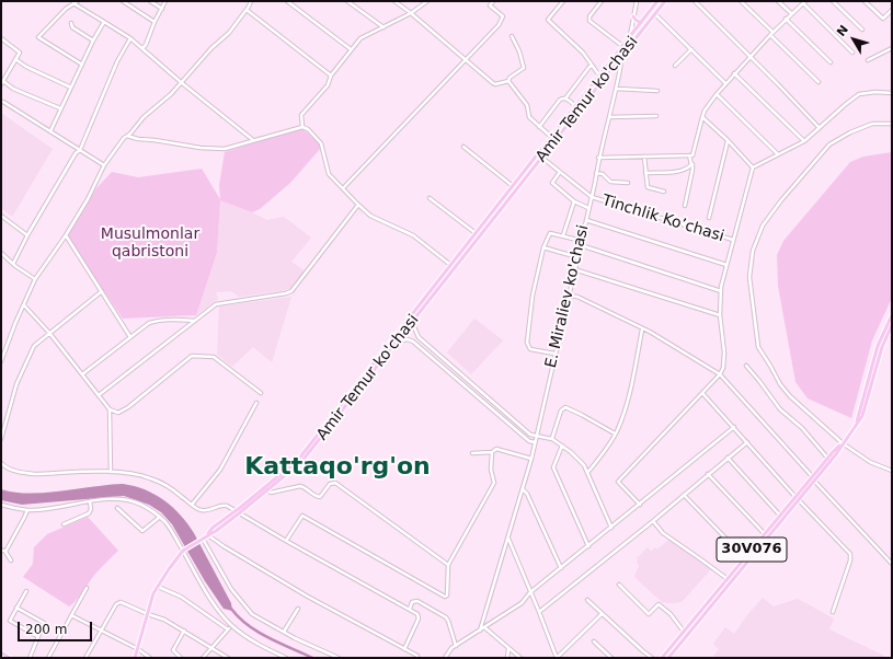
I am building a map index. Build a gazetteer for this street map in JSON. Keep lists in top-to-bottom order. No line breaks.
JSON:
{"streets":{"main road":["Amir Temur ko'chasi","30V076"],"street":["Tinchlik Ko’chasi","E. Miraliev ko'chasi"]},"crossings":[["Amir Temur ko'chasi","E. Miraliev ko'chasi"],["Tinchlik Ko’chasi","E. Miraliev ko'chasi"]],"districts":["Kattaqo'rg'on"],"parks":["Musulmonlar qabristoni"],"scale_bar":"200 m","north":"top left"}
